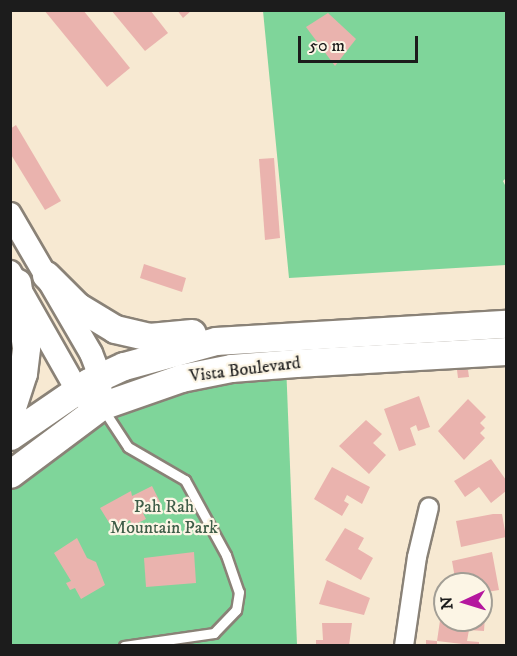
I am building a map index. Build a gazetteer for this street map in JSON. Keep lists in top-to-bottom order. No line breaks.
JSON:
{"streets":{"main road":["Vista Boulevard"]},"parks":["Pah Rah Mountain Park"],"scale_bar":"50 m","north":"left"}
